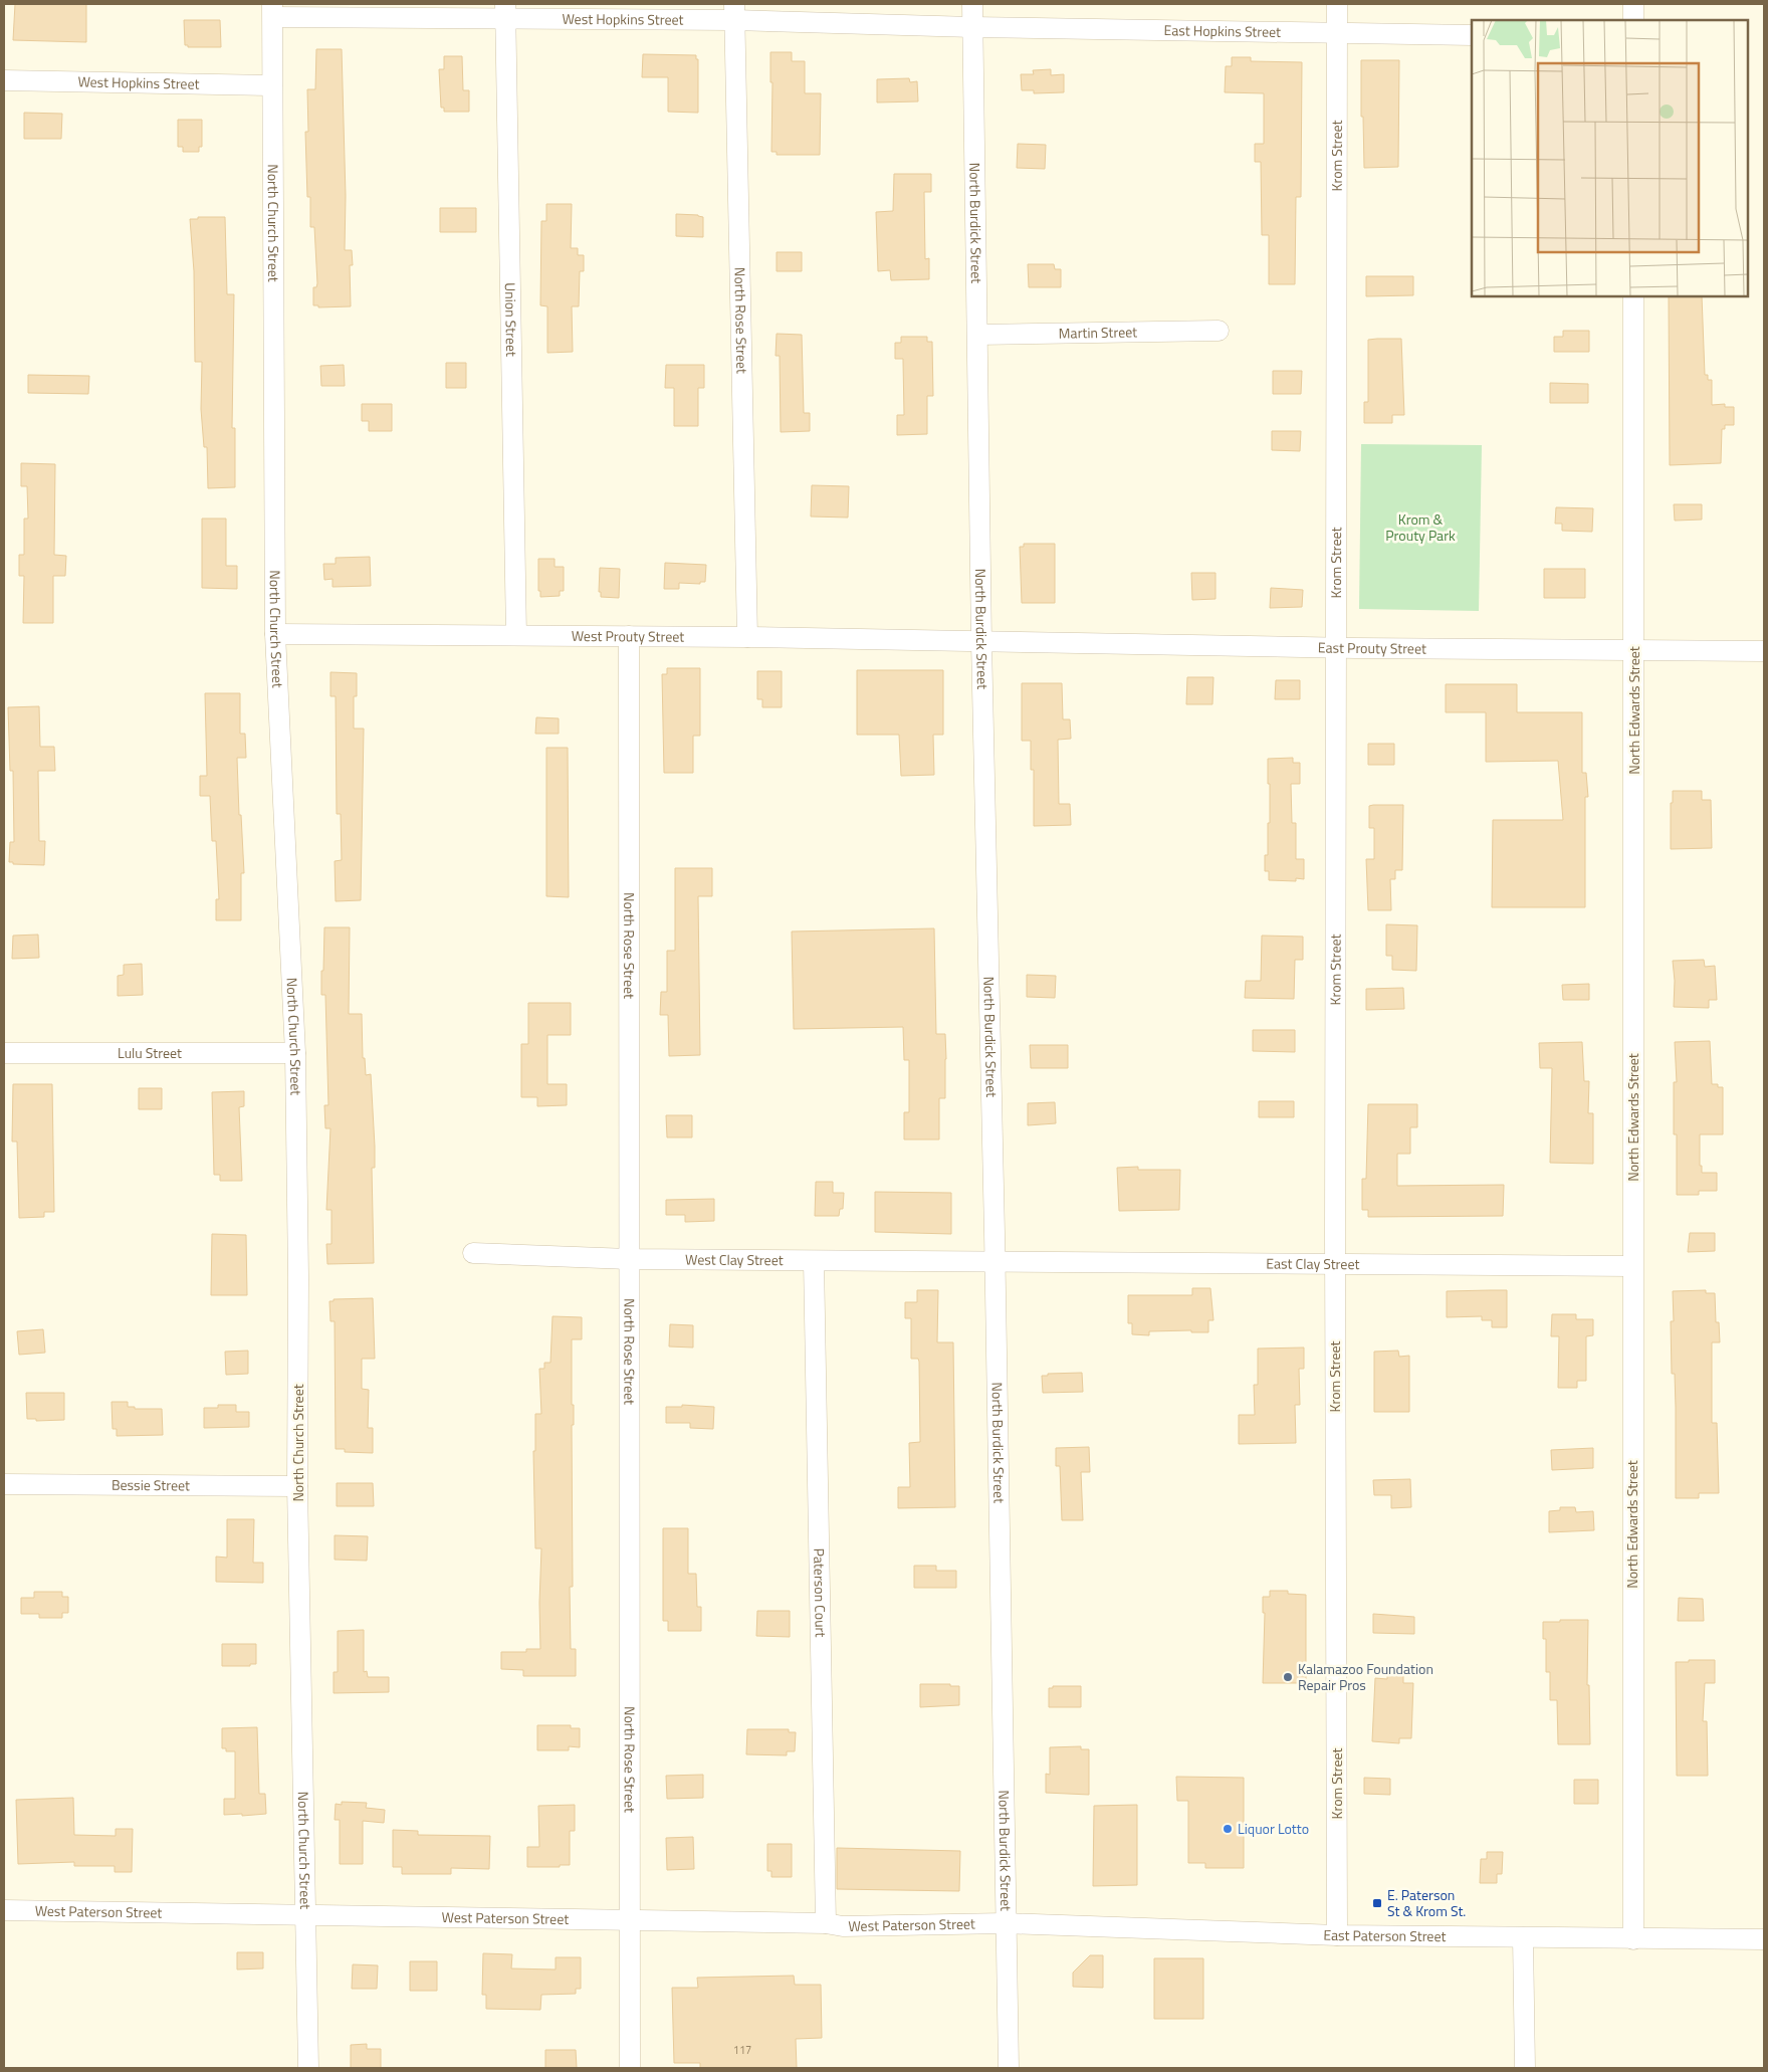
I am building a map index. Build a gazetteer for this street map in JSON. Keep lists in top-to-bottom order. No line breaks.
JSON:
{"streets":{"street":["West Hopkins Street","East Hopkins Street","Krom Street","North Church Street","North Burdick Street","Union Street","North Rose Street","Martin Street","West Prouty Street","East Prouty Street","North Edwards Street","Lulu Street","West Clay Street","East Clay Street","Bessie Street","Paterson Court","West Paterson Street","East Paterson Street"]},"crossings":[["West Hopkins Street","East Hopkins Street"],["West Hopkins Street","North Church Street"],["West Hopkins Street","North Burdick Street"],["West Hopkins Street","Union Street"],["West Hopkins Street","North Rose Street"],["East Hopkins Street","Krom Street"],["East Hopkins Street","North Burdick Street"],["Krom Street","East Prouty Street"],["Krom Street","East Clay Street"],["Krom Street","East Paterson Street"],["North Church Street","West Prouty Street"],["North Church Street","Lulu Street"],["North Church Street","Bessie Street"],["North Church Street","West Paterson Street"],["North Burdick Street","Martin Street"],["North Burdick Street","West Prouty Street"],["North Burdick Street","East Prouty Street"],["North Burdick Street","West Clay Street"],["North Burdick Street","East Clay Street"],["North Burdick Street","West Paterson Street"],["North Burdick Street","East Paterson Street"],["Union Street","West Prouty Street"],["North Rose Street","West Prouty Street"],["North Rose Street","West Clay Street"],["North Rose Street","West Paterson Street"],["West Prouty Street","East Prouty Street"],["East Prouty Street","North Edwards Street"],["North Edwards Street","East Clay Street"],["North Edwards Street","East Paterson Street"],["West Clay Street","East Clay Street"],["West Clay Street","Paterson Court"],["Paterson Court","West Paterson Street"],["West Paterson Street","East Paterson Street"]],"parks":["Krom & Prouty Park"],"places":{"other":["Kalamazoo Foundation Repair Pros","Liquor Lotto"],"transit":["E. Paterson St & Krom St."]},"house_numbers":["117"]}
